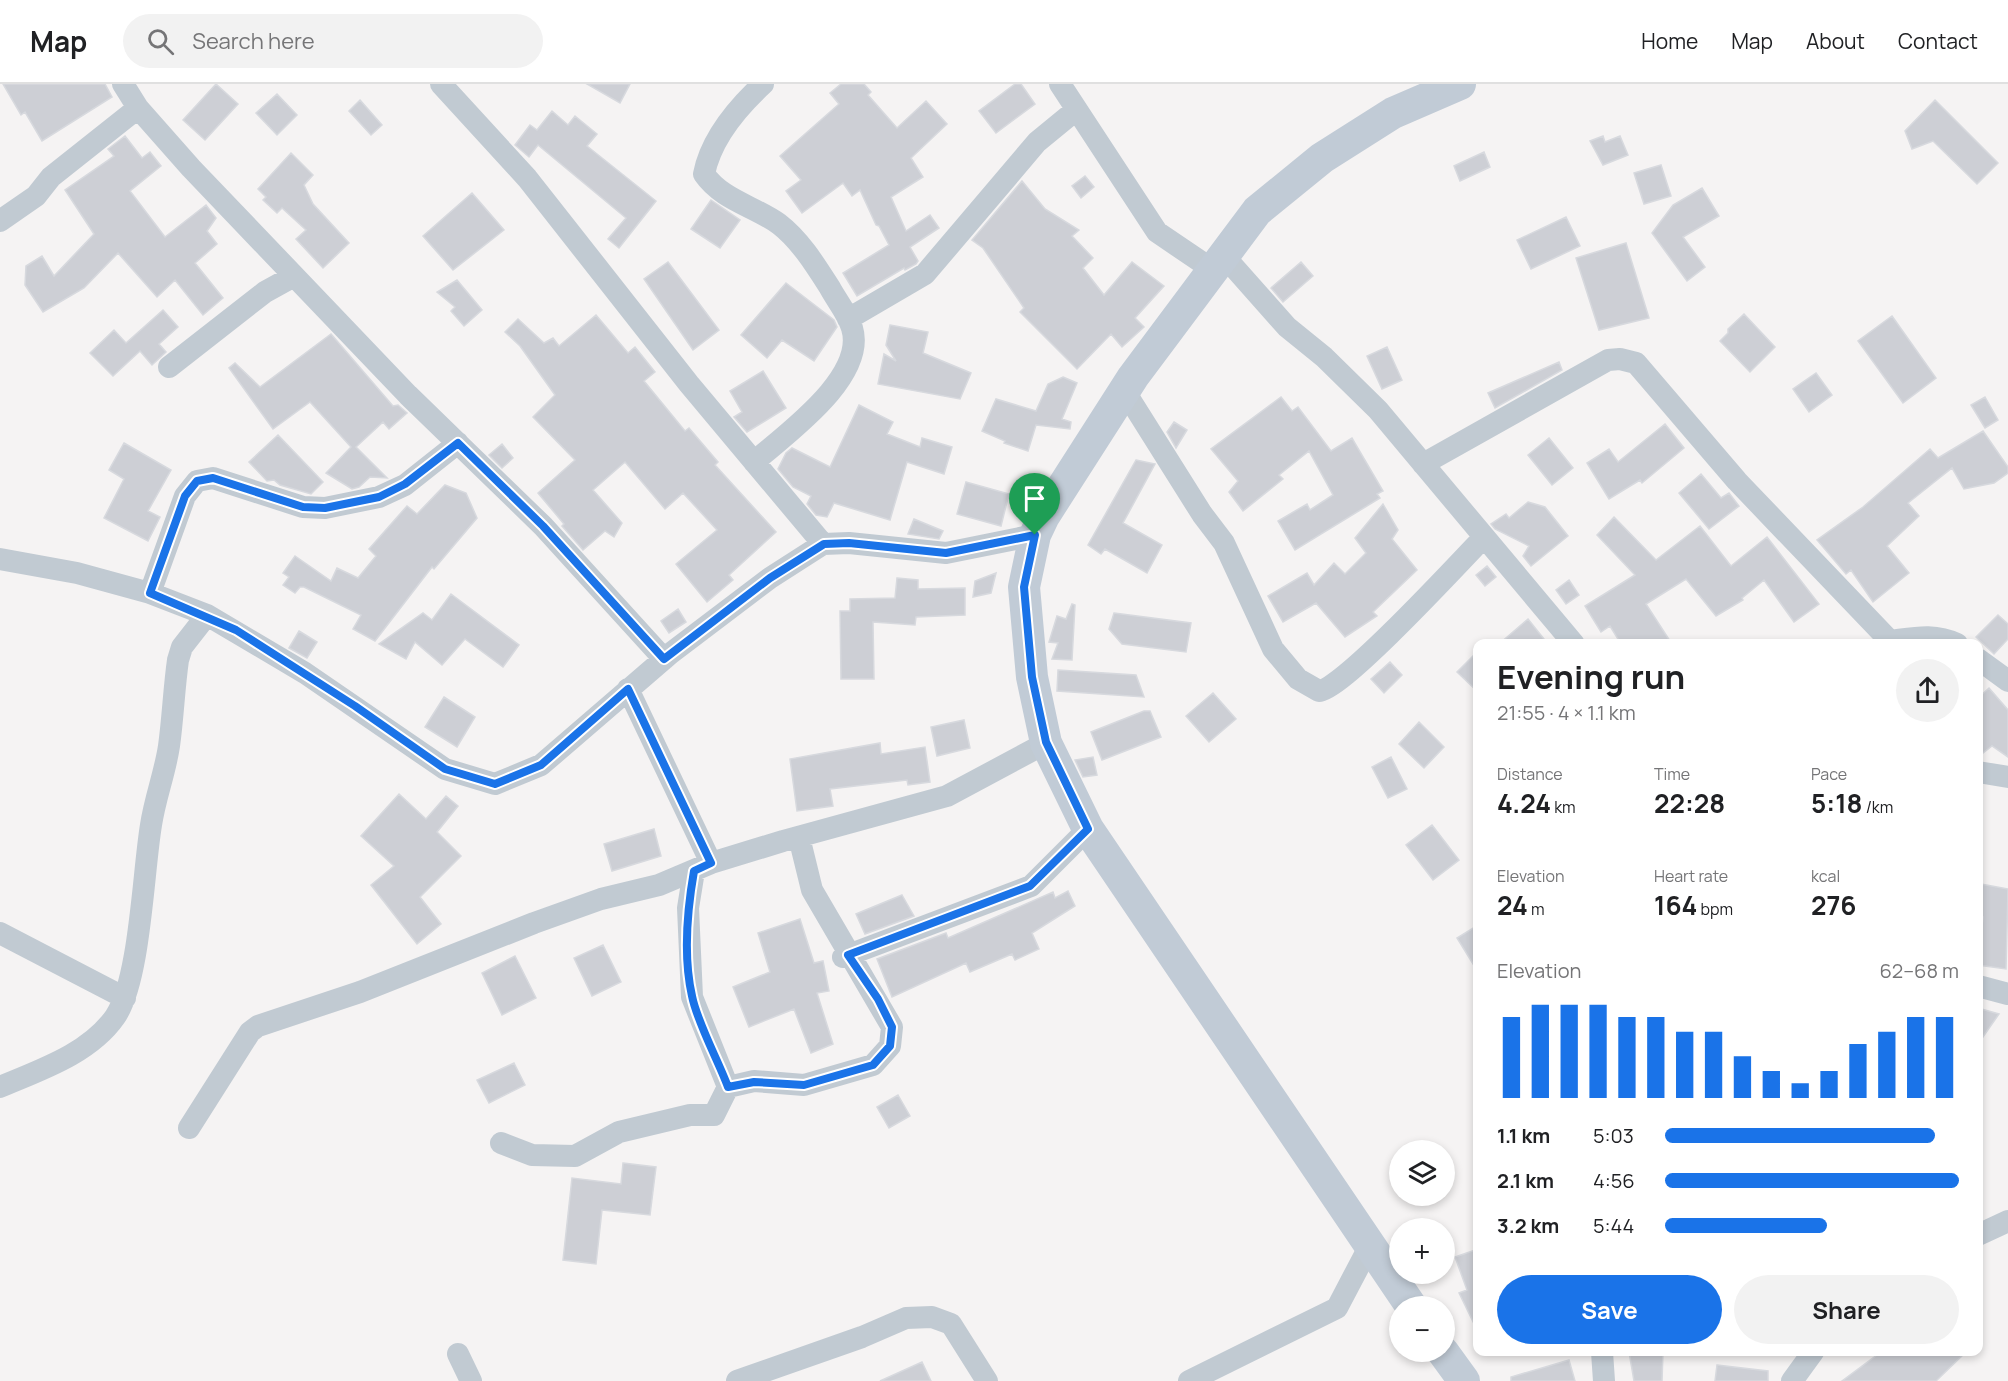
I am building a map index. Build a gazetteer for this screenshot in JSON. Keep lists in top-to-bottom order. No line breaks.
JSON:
{"page":{"header":"Map","search":"Search here","nav":["Home","Map","About","Contact"],"heading":["Evening run","21:55 · 4 × 1.1 km"],"stats":[["Distance","4.24 km"],["Time","22:28"],["Pace","5:18 /km"],["Elevation","24 m"],["Heart rate","164 bpm"],["kcal","276"]],"chart":["Elevation","62–68 m"],"list":[{"name":"1.1 km","note":"5:03"},{"name":"2.1 km","note":"4:56"},{"name":"3.2 km","note":"5:44"}],"map_buttons":["+","−"],"buttons":["Save","Share"]}}
